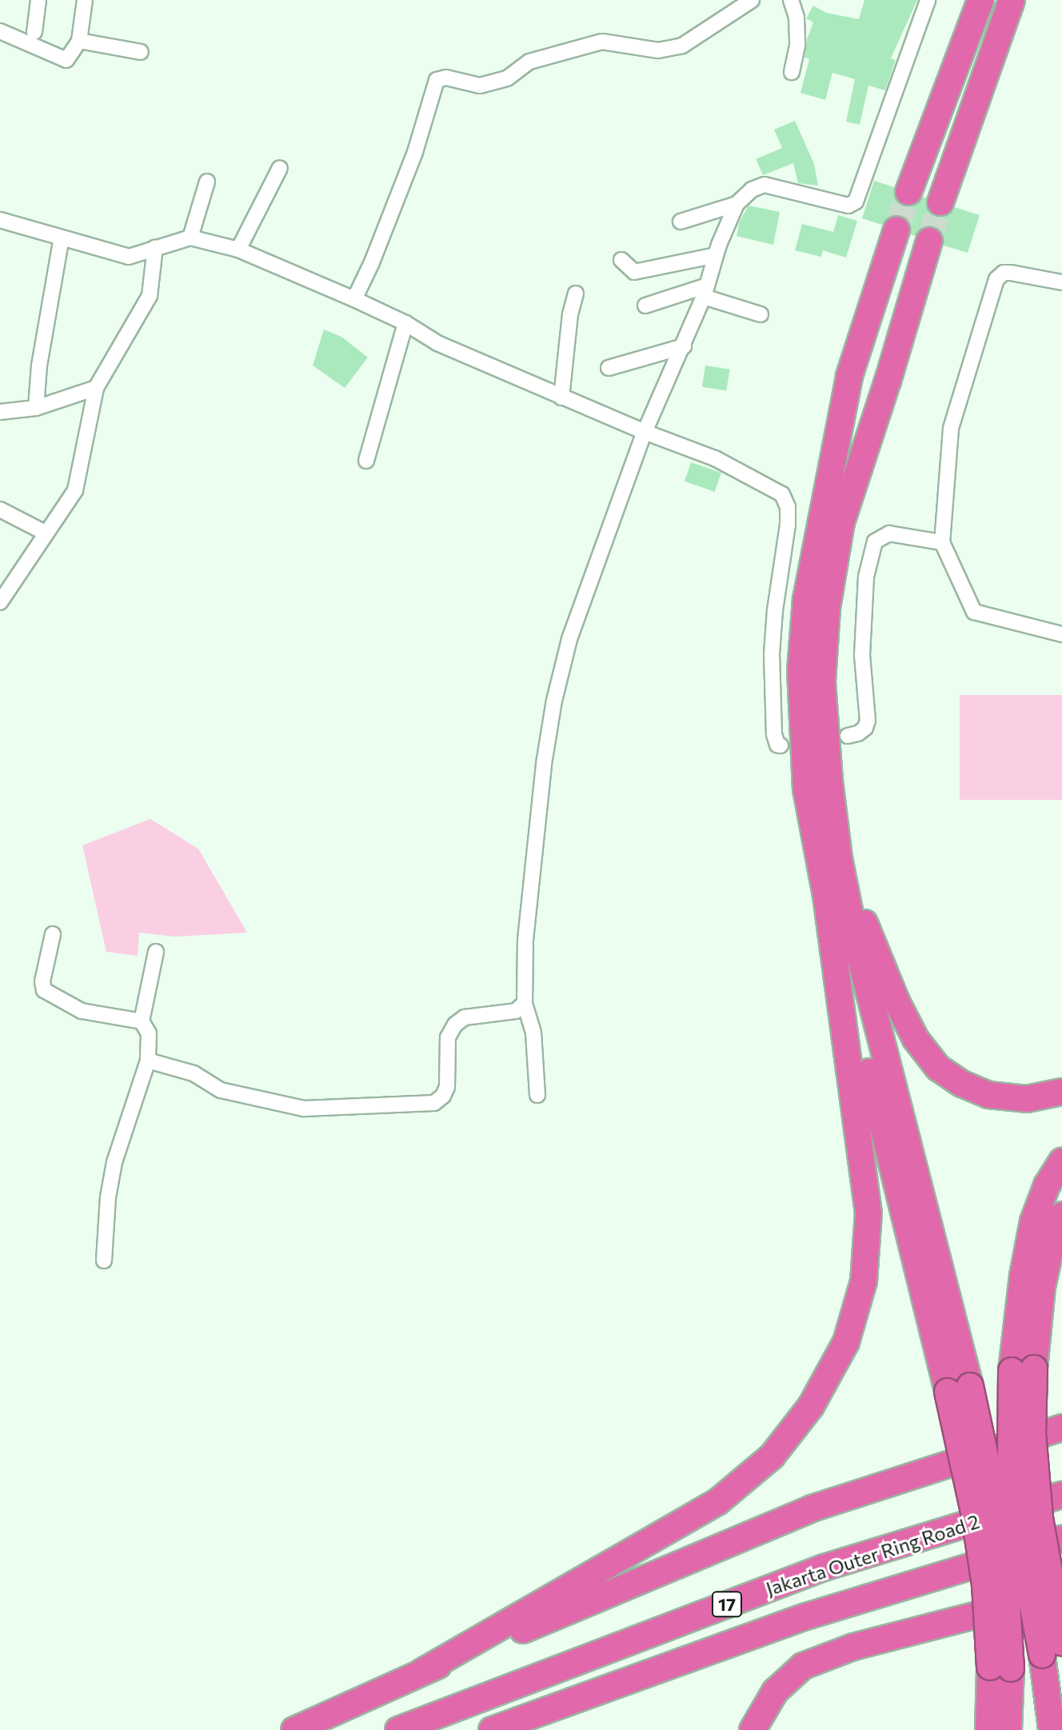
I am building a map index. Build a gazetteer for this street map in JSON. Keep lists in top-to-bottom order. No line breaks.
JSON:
{"streets":{"highway":["Jakarta Outer Ring Road 2","17"]}}
